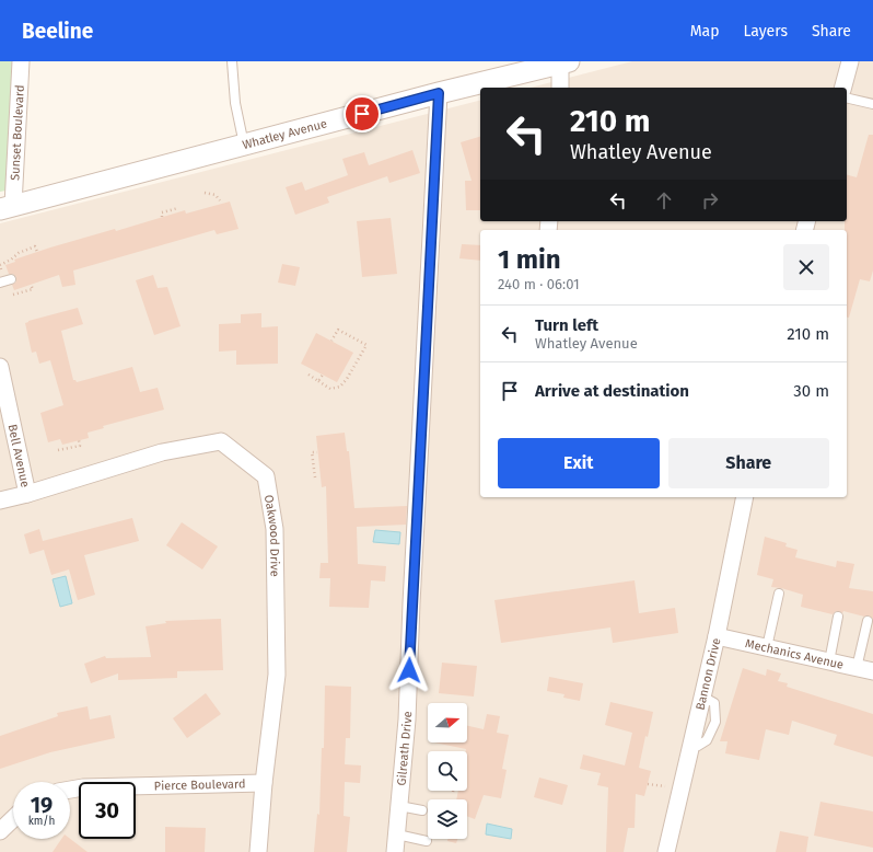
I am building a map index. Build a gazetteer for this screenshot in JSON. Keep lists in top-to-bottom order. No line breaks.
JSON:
{"streets":{"street":["Sunset Boulevard","Whatley Avenue","Bell Avenue","Oakwood Drive","Mechanics Avenue","Bannon Drive","Gilreath Drive","Pierce Boulevard"]},"crossings":[["Sunset Boulevard","Whatley Avenue"],["Whatley Avenue","Gilreath Drive"],["Bell Avenue","Oakwood Drive"],["Oakwood Drive","Pierce Boulevard"],["Mechanics Avenue","Bannon Drive"]],"north":"right","page":{"header":"Beeline","nav":["Map","Layers","Share"],"turn":["210 m","Whatley Avenue"],"heading":["1 min","240 m · 06:01"],"list":[{"name":"Turn left","note":"Whatley Avenue","value":"210 m"},{"name":"Arrive at destination","value":"30 m"}],"buttons":["Exit","Share"],"speed":"19 km/h","limit":"30"}}
